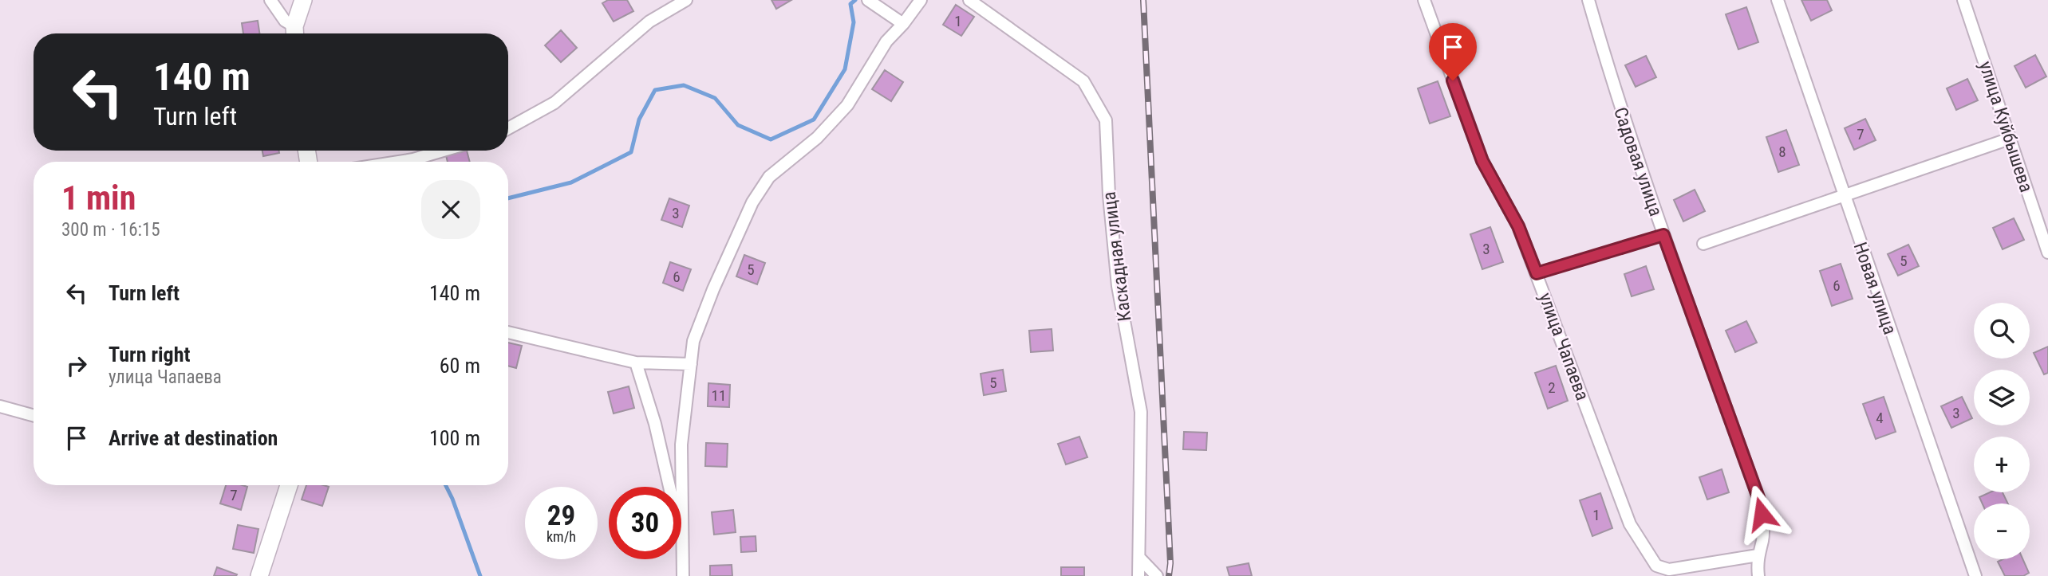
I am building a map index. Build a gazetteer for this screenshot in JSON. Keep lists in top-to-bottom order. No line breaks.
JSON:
{"streets":{"street":["улица Куйбышева","Садовая улица","Каскадная улица","Новая улица","улица Чапаева"]},"crossings":[["Садовая улица","улица Чапаева"]],"house_numbers":["1","7","8","3","3","5","5","6","6","5","2","11","3","4","7","1"],"page":{"turn":["140 m","Turn left"],"heading":["1 min","300 m · 16:15"],"list":[{"name":"Turn left","value":"140 m"},{"name":"Turn right","note":"улица Чапаева","value":"60 m"},{"name":"Arrive at destination","value":"100 m"}],"map_buttons":["+","−"],"speed":"29 km/h","limit":"30"}}
